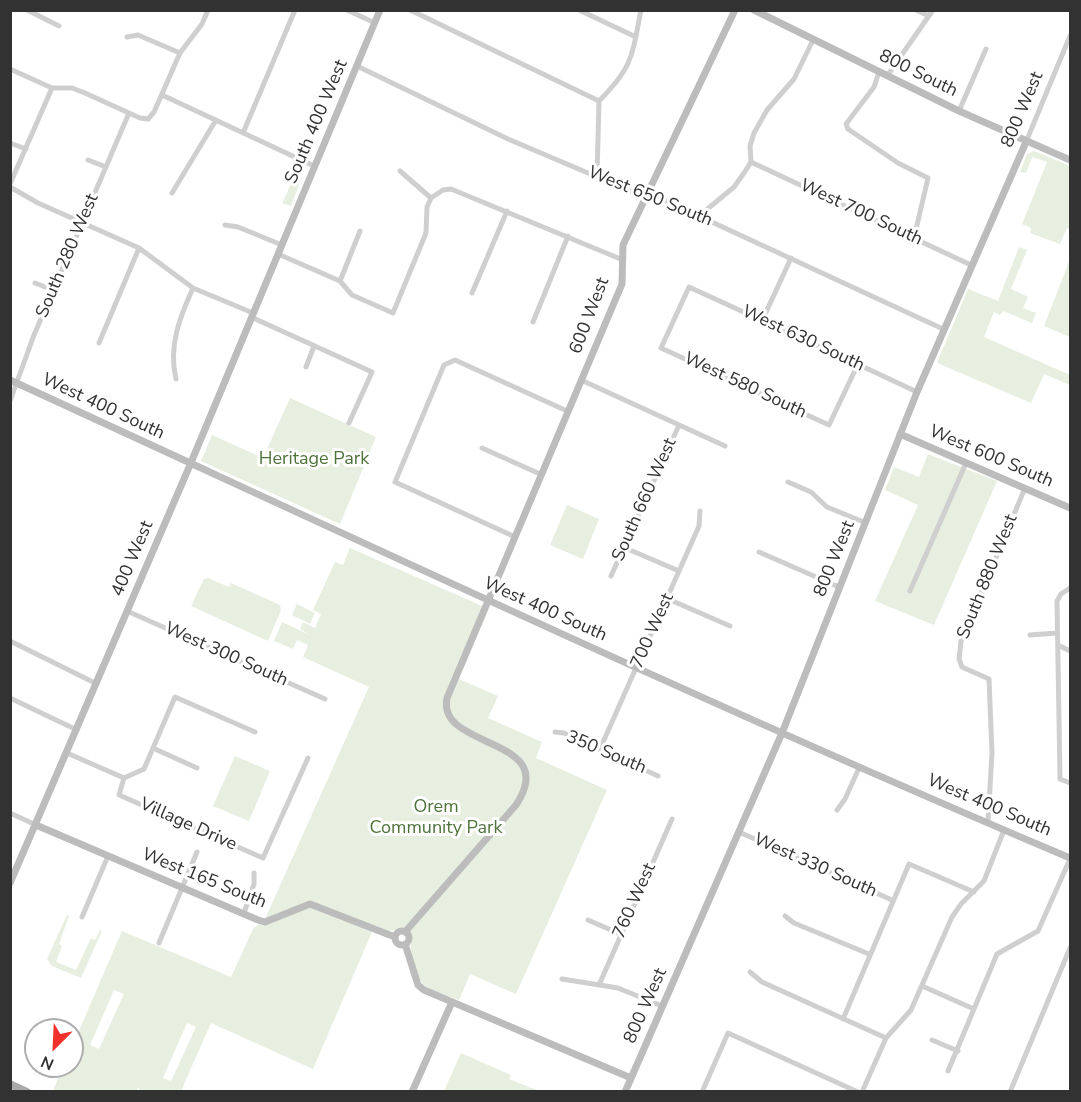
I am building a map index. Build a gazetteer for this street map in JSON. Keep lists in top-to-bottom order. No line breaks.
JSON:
{"streets":{"street":["800 South","800 West","South 400 West","West 650 South","West 700 South","South 280 West","600 West","West 630 South","West 580 South","West 400 South","West 600 South","South 660 West","400 West","South 880 West","700 West","West 300 South","350 South","Village Drive","West 330 South","West 165 South","760 West"]},"crossings":[["800 South","800 West"],["800 West","West 650 South"],["800 West","West 700 South"],["800 West","West 630 South"],["800 West","West 400 South"],["800 West","West 600 South"],["800 West","West 330 South"],["South 400 West","West 650 South"],["South 400 West","400 West"],["West 650 South","600 West"],["South 280 West","West 400 South"],["600 West","West 400 South"],["600 West","West 165 South"],["West 630 South","West 580 South"],["West 400 South","400 West"],["West 400 South","South 880 West"],["West 400 South","700 West"],["West 600 South","South 880 West"],["400 West","West 300 South"],["400 West","Village Drive"],["400 West","West 165 South"],["700 West","350 South"]],"parks":["Heritage Park","Orem Community Park"],"north":"bottom left"}
